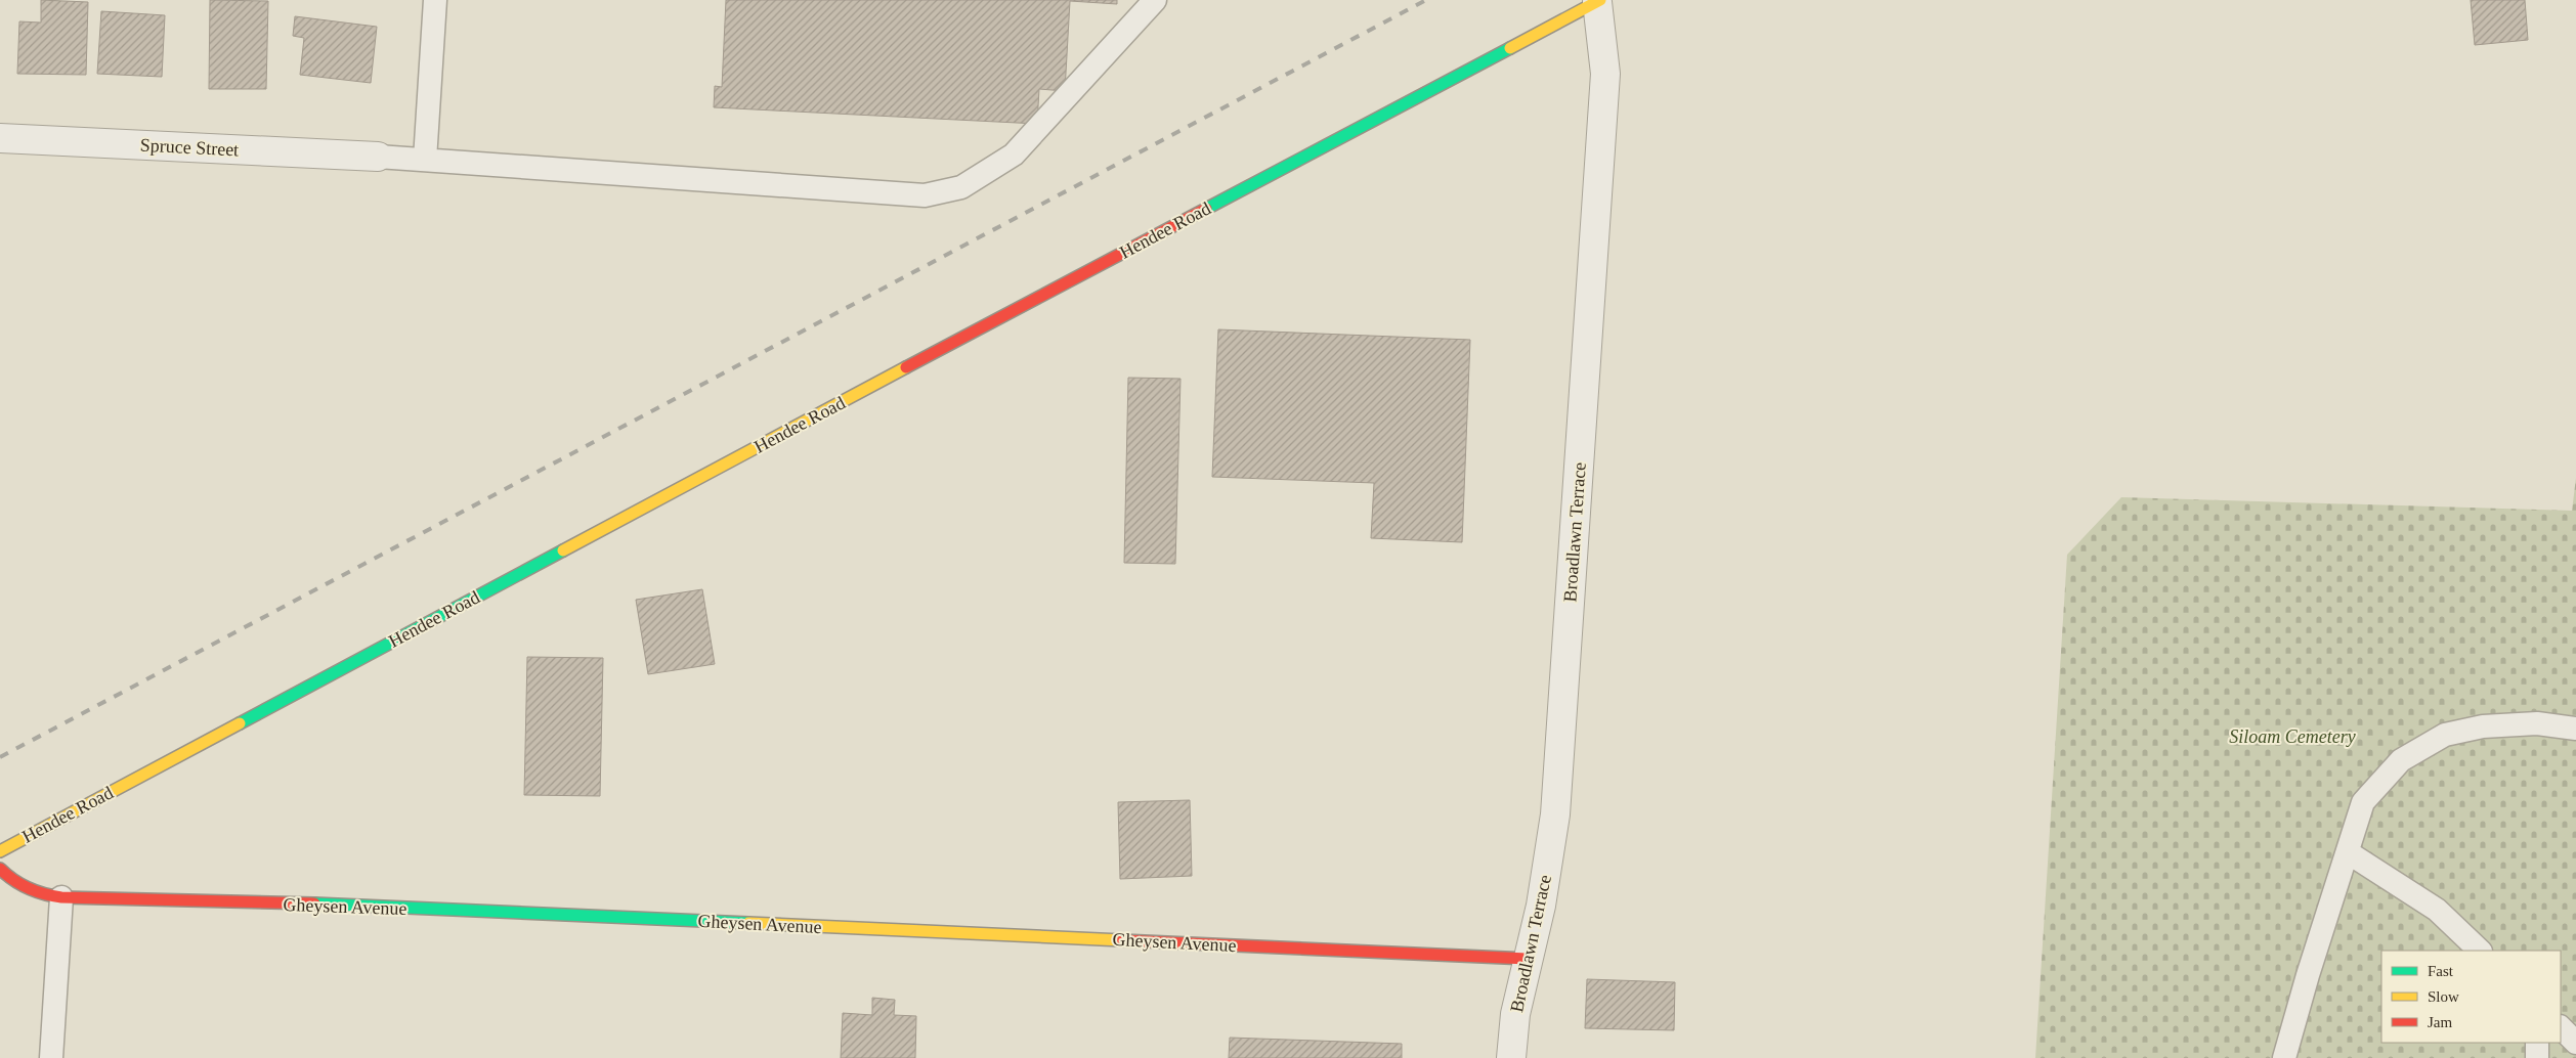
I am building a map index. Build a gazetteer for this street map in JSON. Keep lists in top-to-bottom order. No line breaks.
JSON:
{"streets":{"street":["Spruce Street","Hendee Road","Broadlawn Terrace","Gheysen Avenue"]},"crossings":[["Hendee Road","Broadlawn Terrace"],["Broadlawn Terrace","Gheysen Avenue"]],"parks":["Siloam Cemetery"],"legend":["Fast","Slow","Jam"]}
